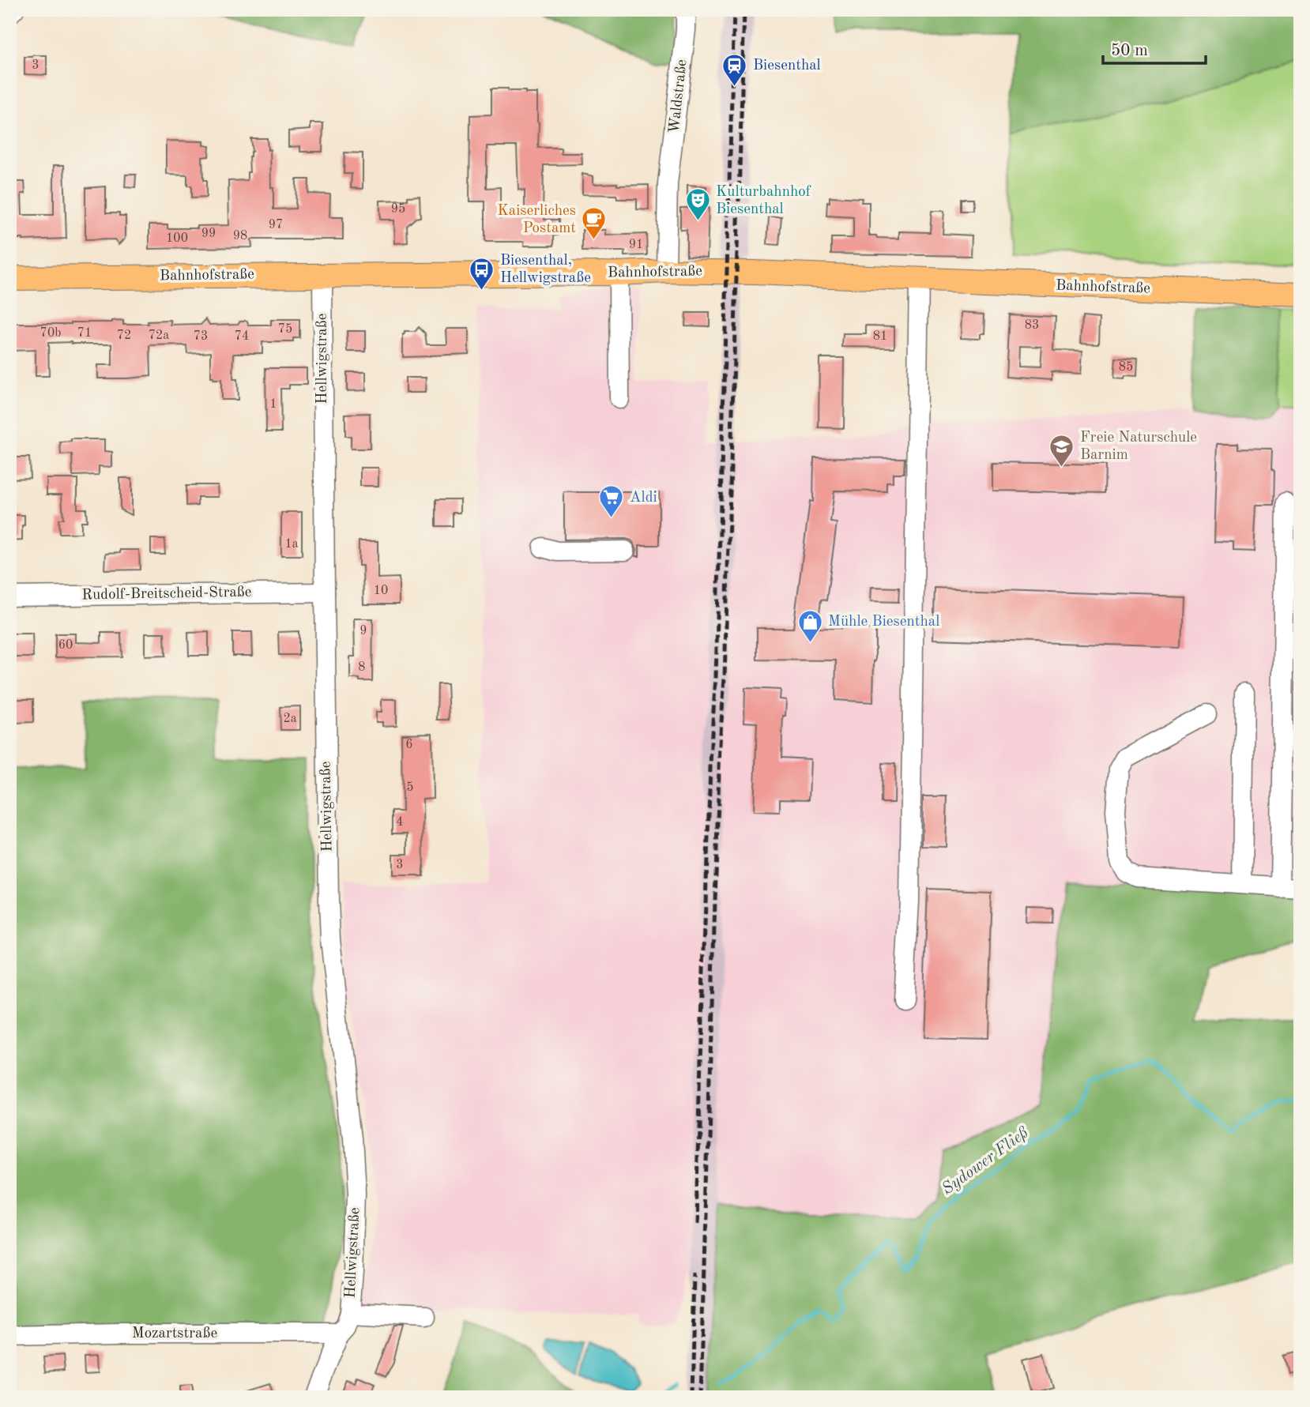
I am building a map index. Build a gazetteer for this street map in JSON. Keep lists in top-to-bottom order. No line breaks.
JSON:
{"streets":{"main road":["Bahnhofstraße"],"street":["Waldstraße","Hellwigstraße","Rudolf-Breitscheid-Straße","Mozartstraße"]},"crossings":[["Waldstraße","Bahnhofstraße"],["Bahnhofstraße","Hellwigstraße"],["Hellwigstraße","Rudolf-Breitscheid-Straße"],["Hellwigstraße","Mozartstraße"]],"water":["Sydower Fließ"],"places":{"station":["Biesenthal"],"theatre":["Kulturbahnhof Biesenthal"],"cafe":["Kaiserliches Postamt"],"bus stop":["Biesenthal, Hellwigstraße"],"school or university":["Freie Naturschule Barnim"],"supermarket":["Aldi"],"shop":["Mühle Biesenthal"]},"house_numbers":["3","95","97","99","98","100","91","83","75","70b","71","72","72a","73","74","81","85","1","1a","10","9","60","8","2a","6","5","4","3"],"scale_bar":"50 m"}
